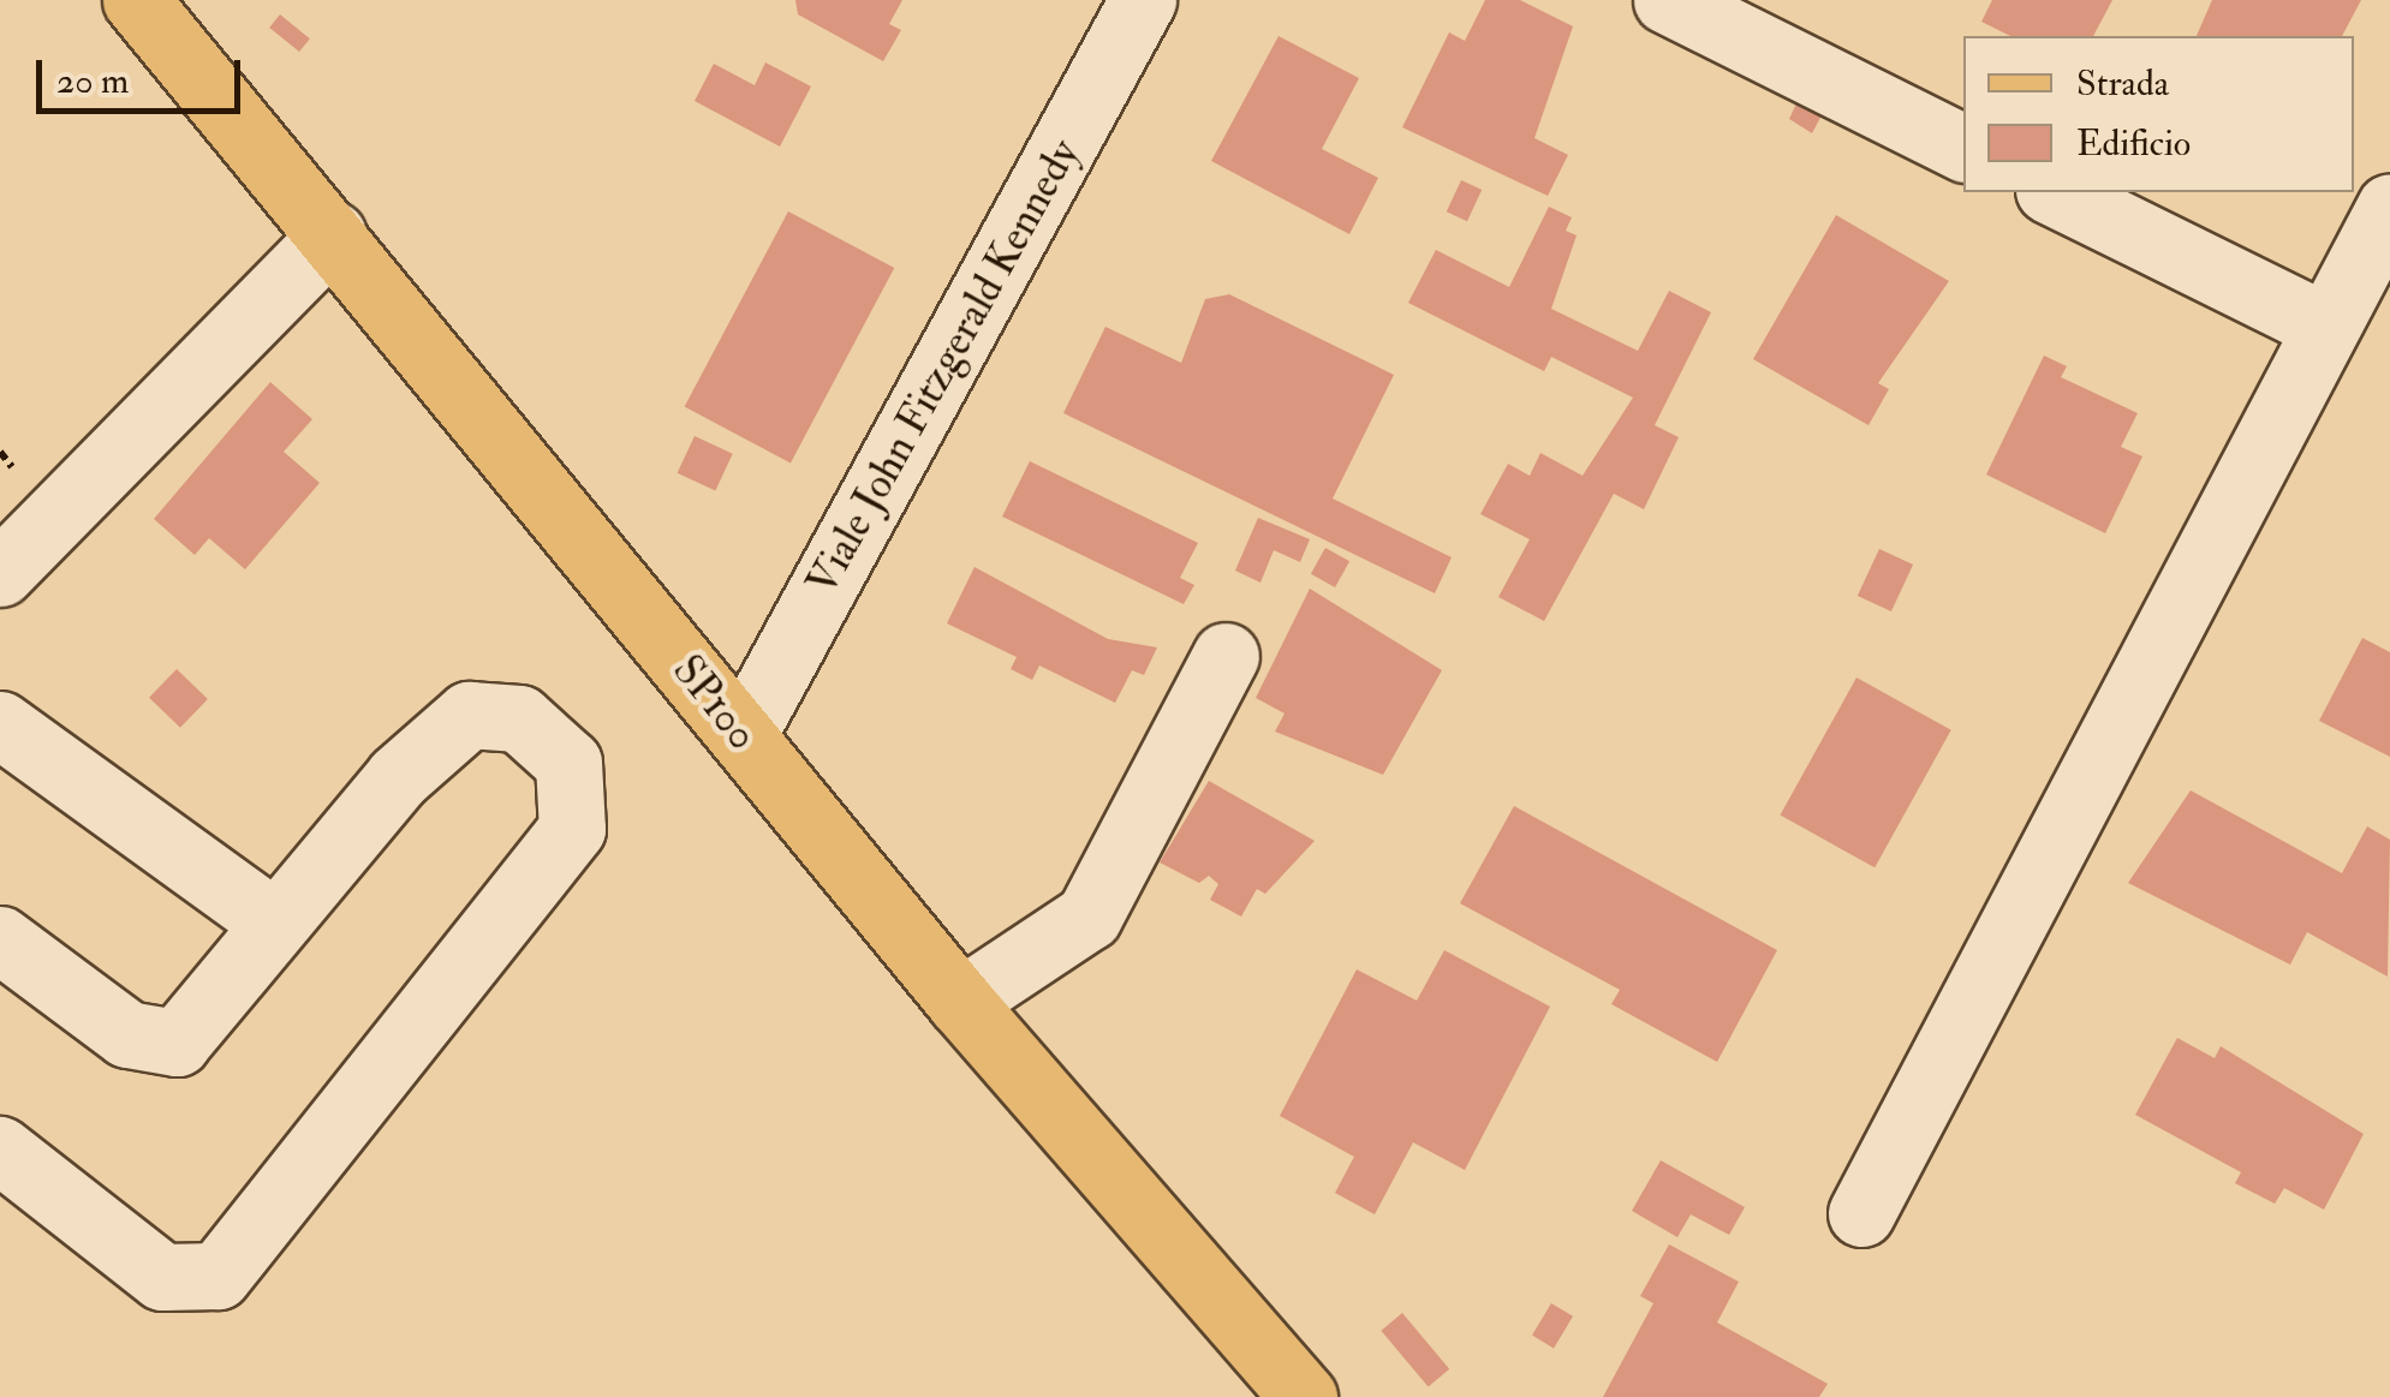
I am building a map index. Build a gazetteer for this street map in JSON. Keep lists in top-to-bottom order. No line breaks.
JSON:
{"streets":{"main road":["SP100"],"street":["Viale John Fitzgerald Kennedy"]},"crossings":[["Viale John Fitzgerald Kennedy","SP100"]],"legend":["Strada","Edificio"],"scale_bar":"20 m"}
